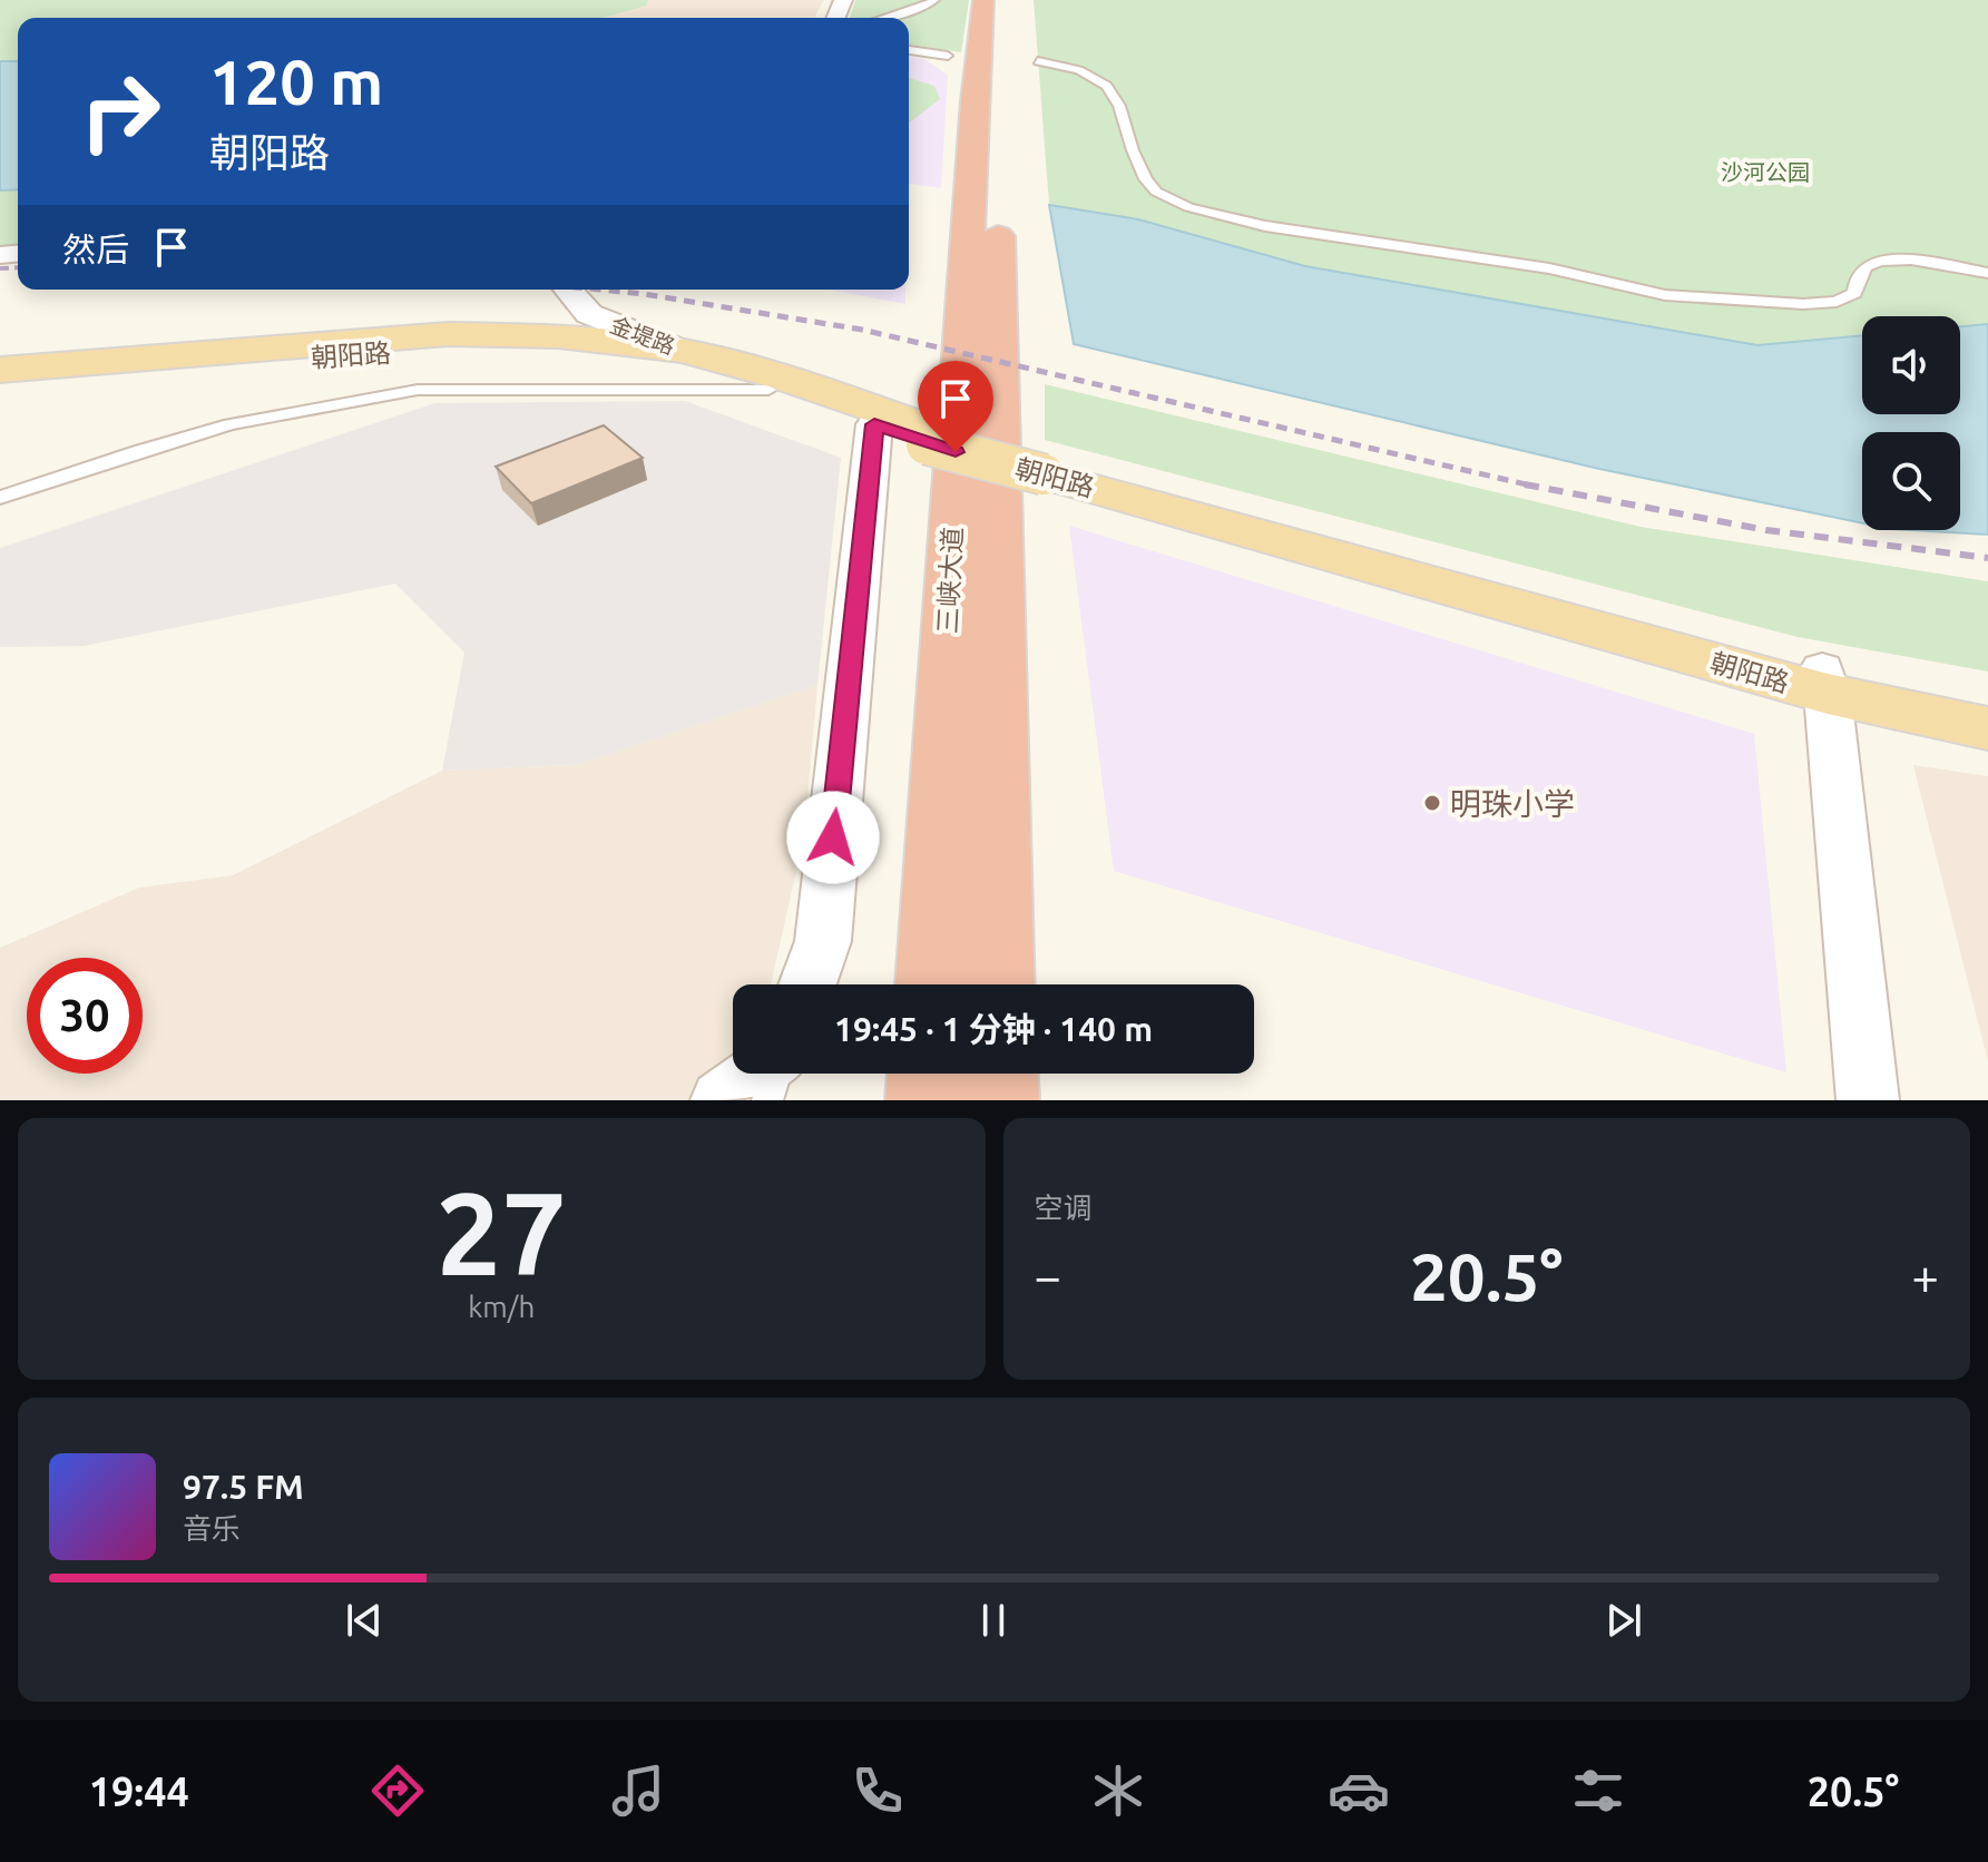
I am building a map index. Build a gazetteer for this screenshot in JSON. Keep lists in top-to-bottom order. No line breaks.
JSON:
{"streets":{"highway":["三峡大道"],"main road":["朝阳路"],"street":["金堤路"]},"crossings":[["金堤路","朝阳路"]],"parks":["沙河公园"],"places":["明珠小学"],"page":{"turn":["120 m","朝阳路"],"then":"然后","limit":"30","trip":"19:45 · 1 分钟 · 140 m","tile":[["27","km/h"],"空调"],"heat":["−","20.5°","+"],"song":["97.5 FM","音乐"],"tabs":["19:44","20.5°"]}}
